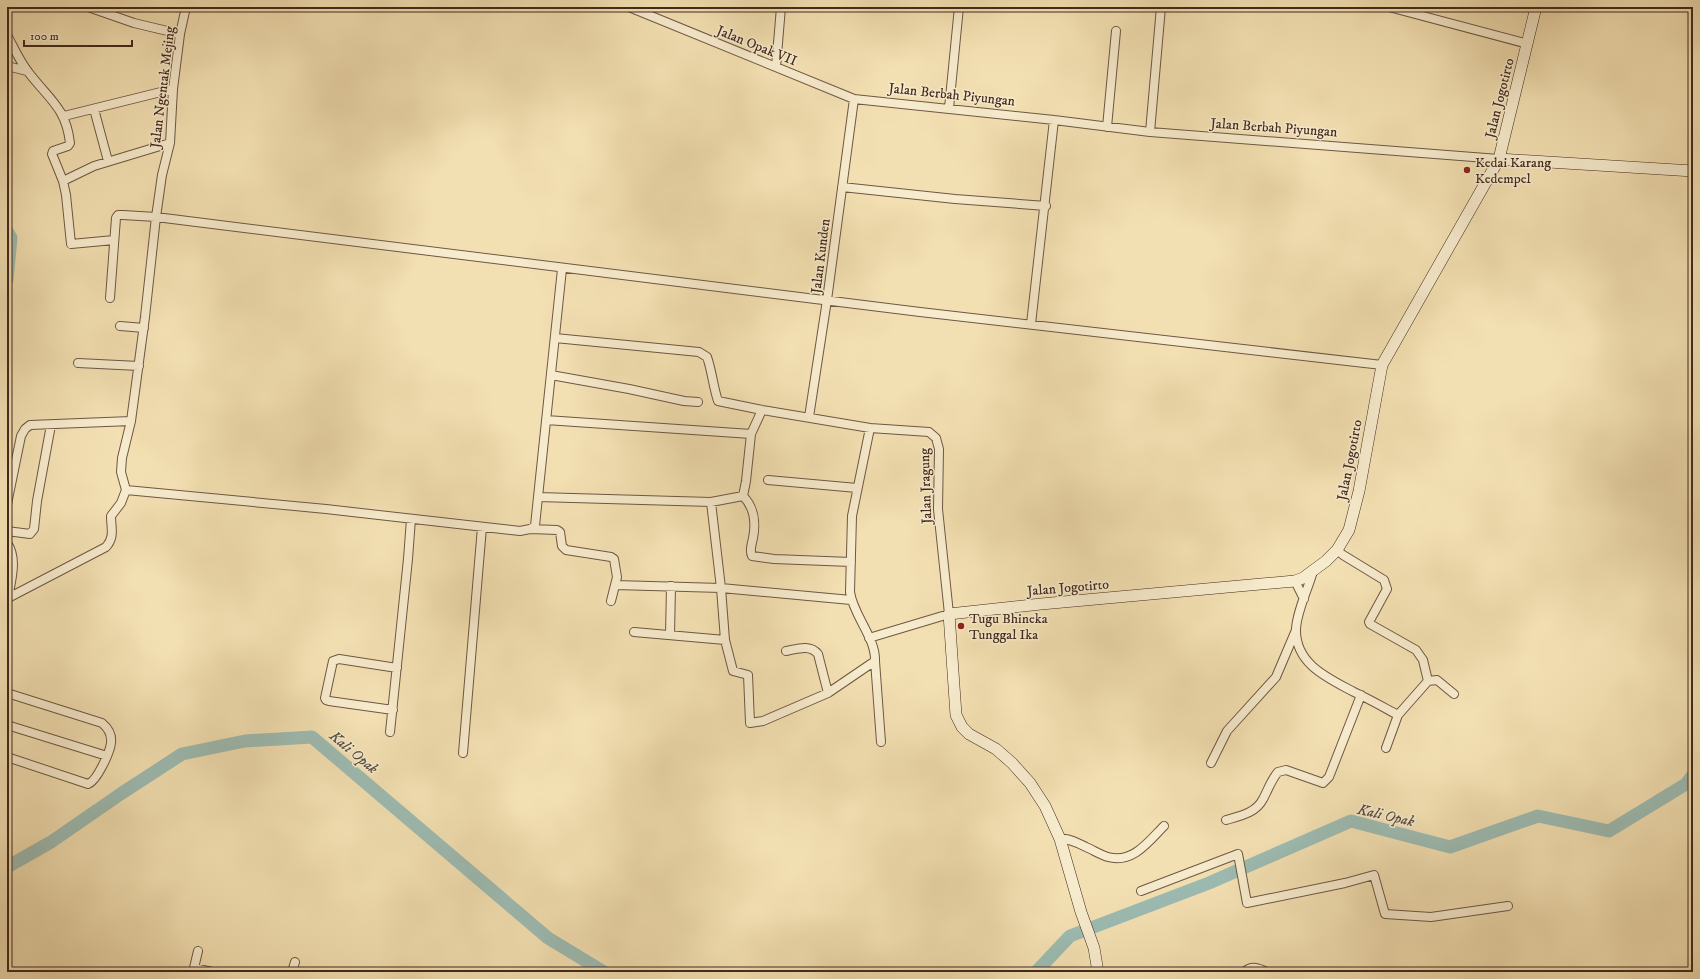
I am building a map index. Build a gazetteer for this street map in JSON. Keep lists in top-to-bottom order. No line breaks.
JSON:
{"streets":{"street":["Jalan Opak VII","Jalan Ngentak Mejing","Jalan Berbah Piyungan","Jalan Jogotirto","Jalan Kunden","Jalan Jragung"]},"crossings":[["Jalan Opak VII","Jalan Berbah Piyungan"],["Jalan Opak VII","Jalan Kunden"],["Jalan Berbah Piyungan","Jalan Jogotirto"],["Jalan Berbah Piyungan","Jalan Kunden"],["Jalan Jogotirto","Jalan Jragung"],["Jalan Kunden","Jalan Jragung"]],"water":["Kali Opak"],"places":["Kedai Karang Kedempel","Tugu Bhineka Tunggal Ika"],"scale_bar":"100 m"}
